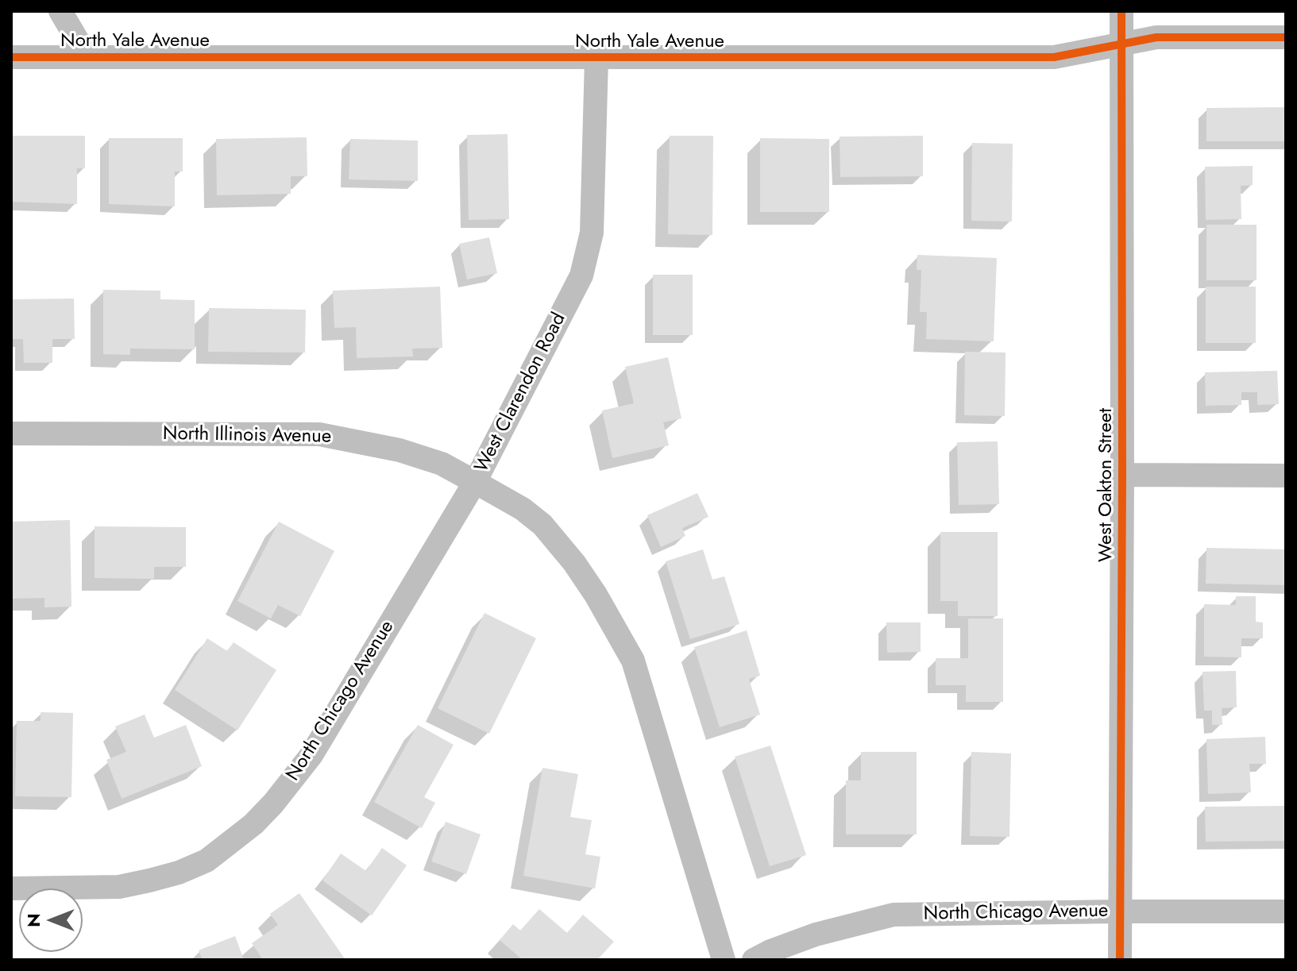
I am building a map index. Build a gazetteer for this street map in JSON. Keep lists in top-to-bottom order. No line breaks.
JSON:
{"streets":{"street":["North Yale Avenue","West Clarendon Road","North Illinois Avenue","West Oakton Street","North Chicago Avenue"]},"crossings":[["North Yale Avenue","West Clarendon Road"],["North Yale Avenue","West Oakton Street"],["West Clarendon Road","North Illinois Avenue"],["West Clarendon Road","North Chicago Avenue"],["North Illinois Avenue","North Chicago Avenue"],["West Oakton Street","North Chicago Avenue"]],"north":"left"}
